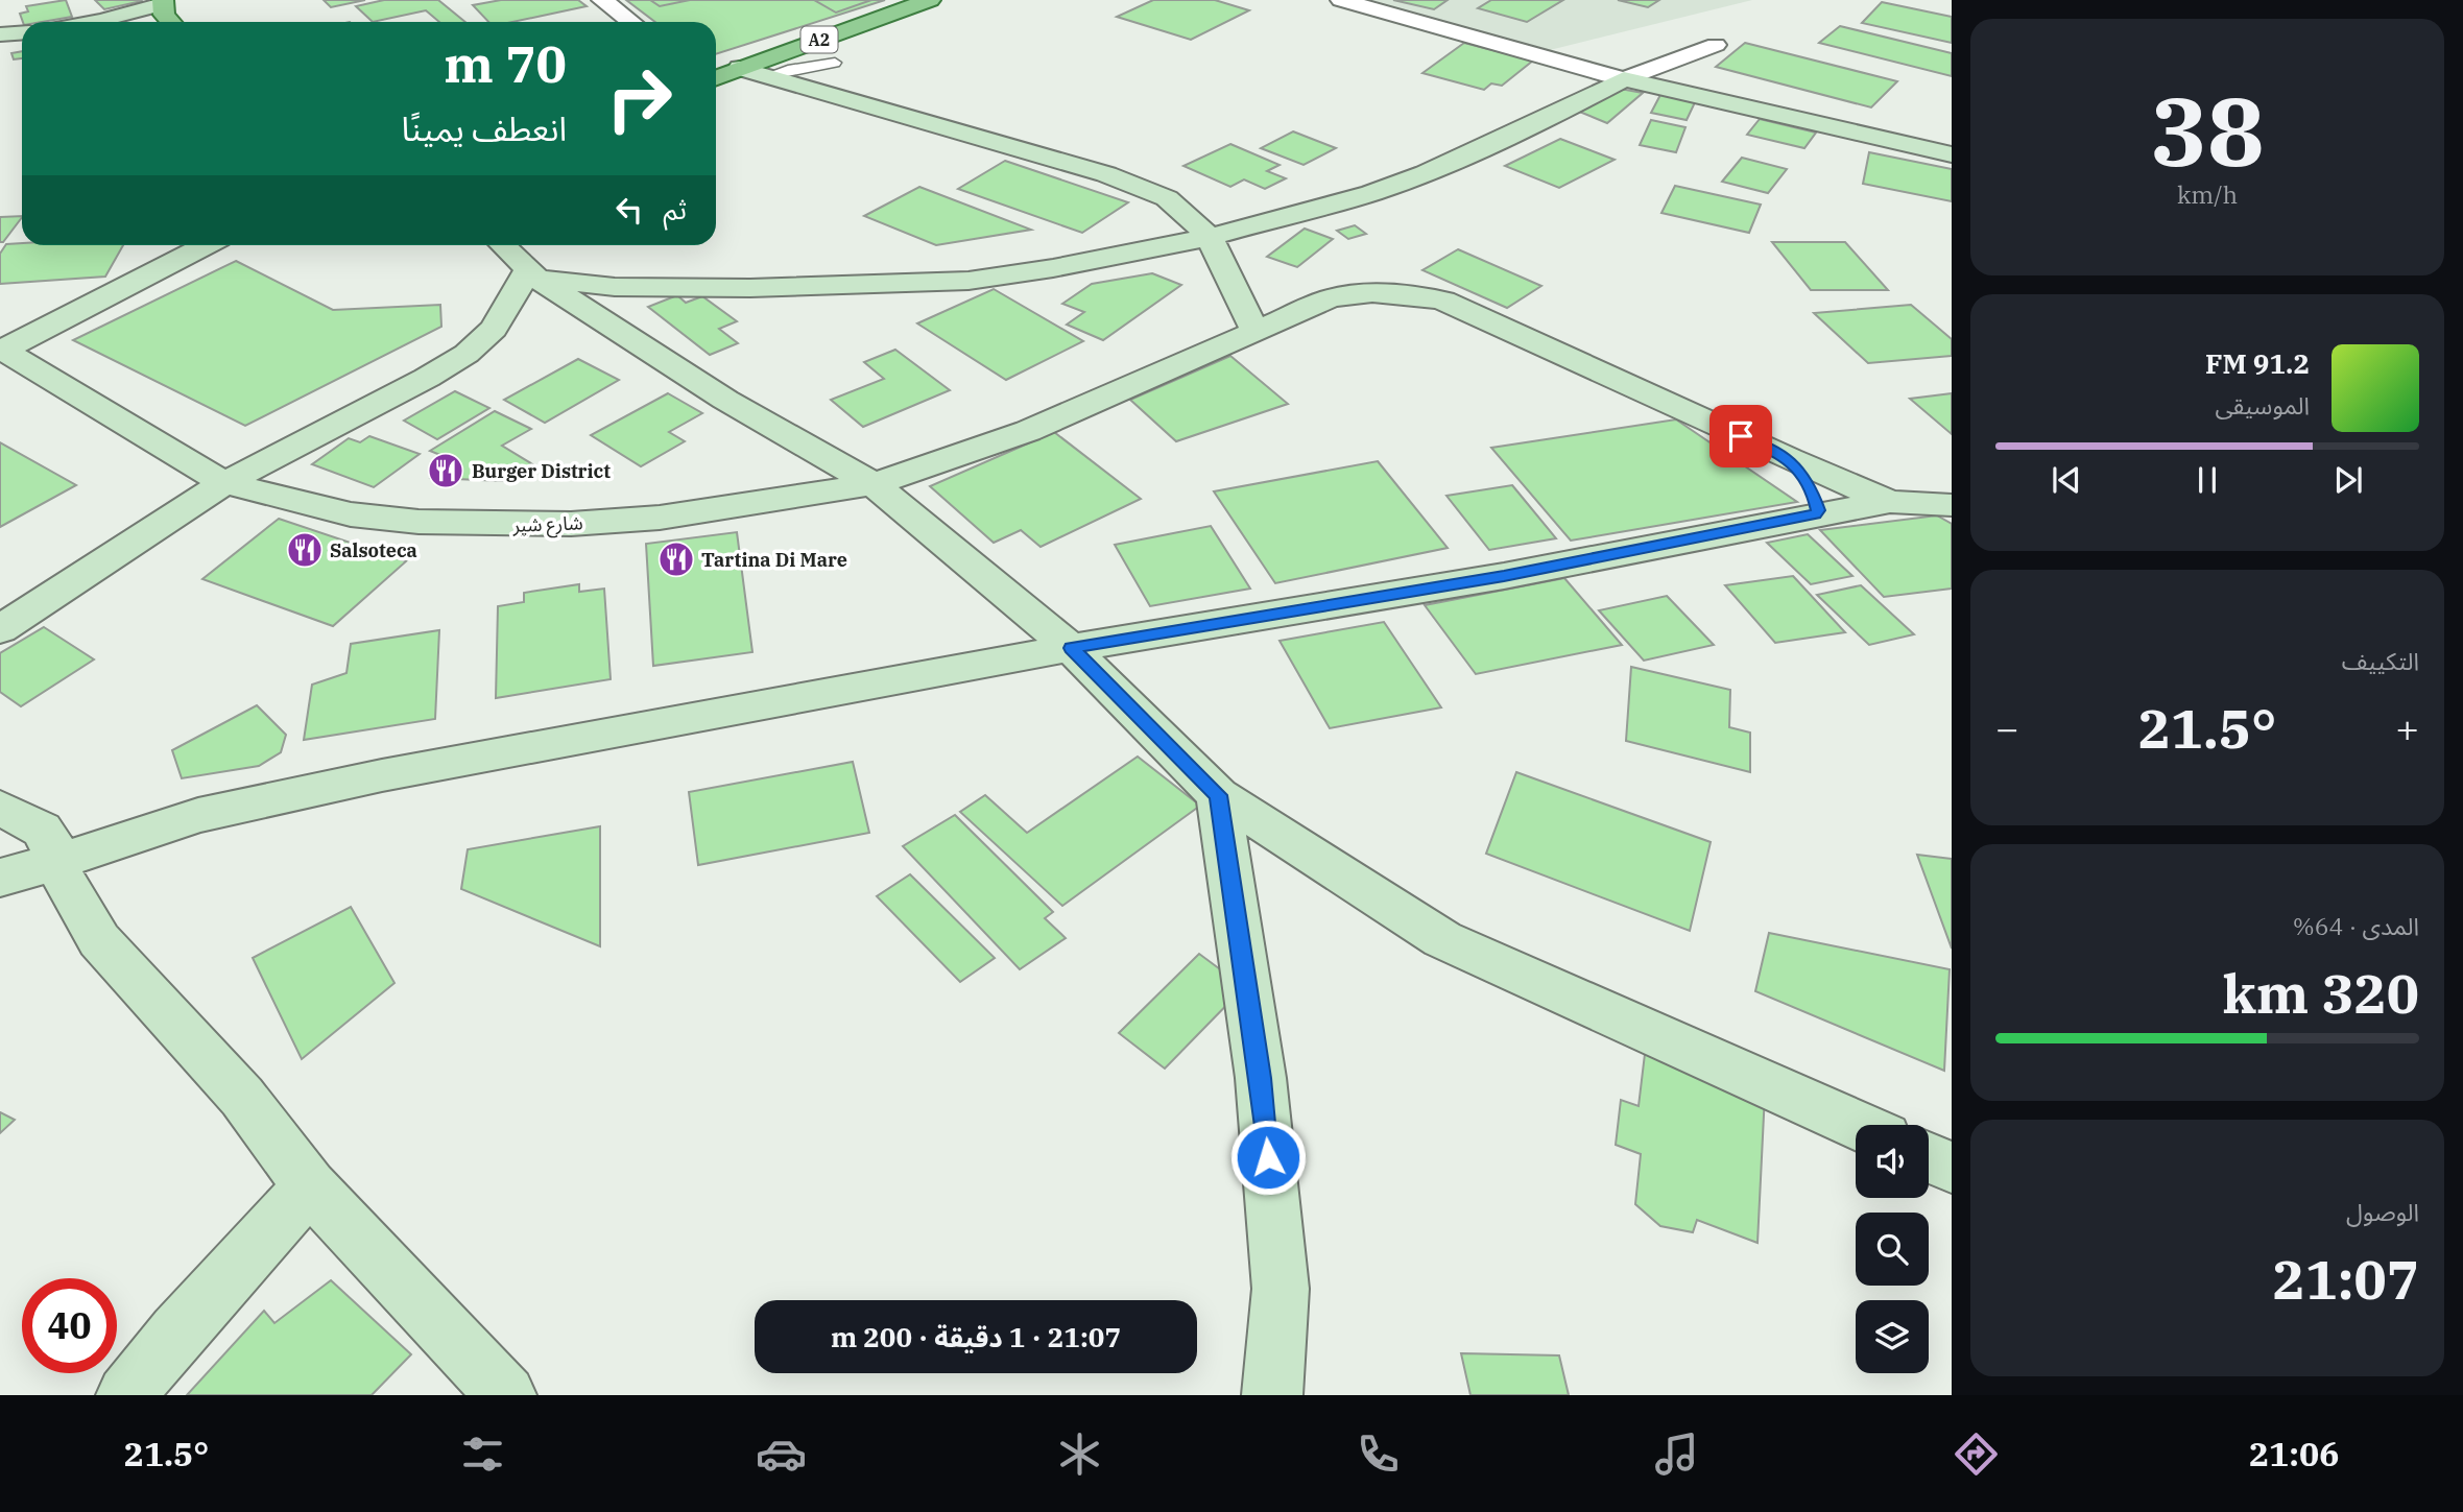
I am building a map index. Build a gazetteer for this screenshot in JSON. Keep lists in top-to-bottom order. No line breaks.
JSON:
{"streets":{"main road":["A2"],"street":["شارع شير"]},"places":{"restaurant":["Burger District","Salsoteca","Tartina Di Mare"]},"page":{"tile":[["38","km/h"],"التكييف",["المدى · 64%","320 km"],["الوصول","21:07"]],"turn":["70 m","انعطف يمينًا"],"then":"ثم","song":["91.2 FM","الموسيقى"],"heat":["−","21.5°","+"],"limit":"40","trip":"21:07 · 1 دقيقة · 200 m","tabs":["21:06","21.5°"]}}
